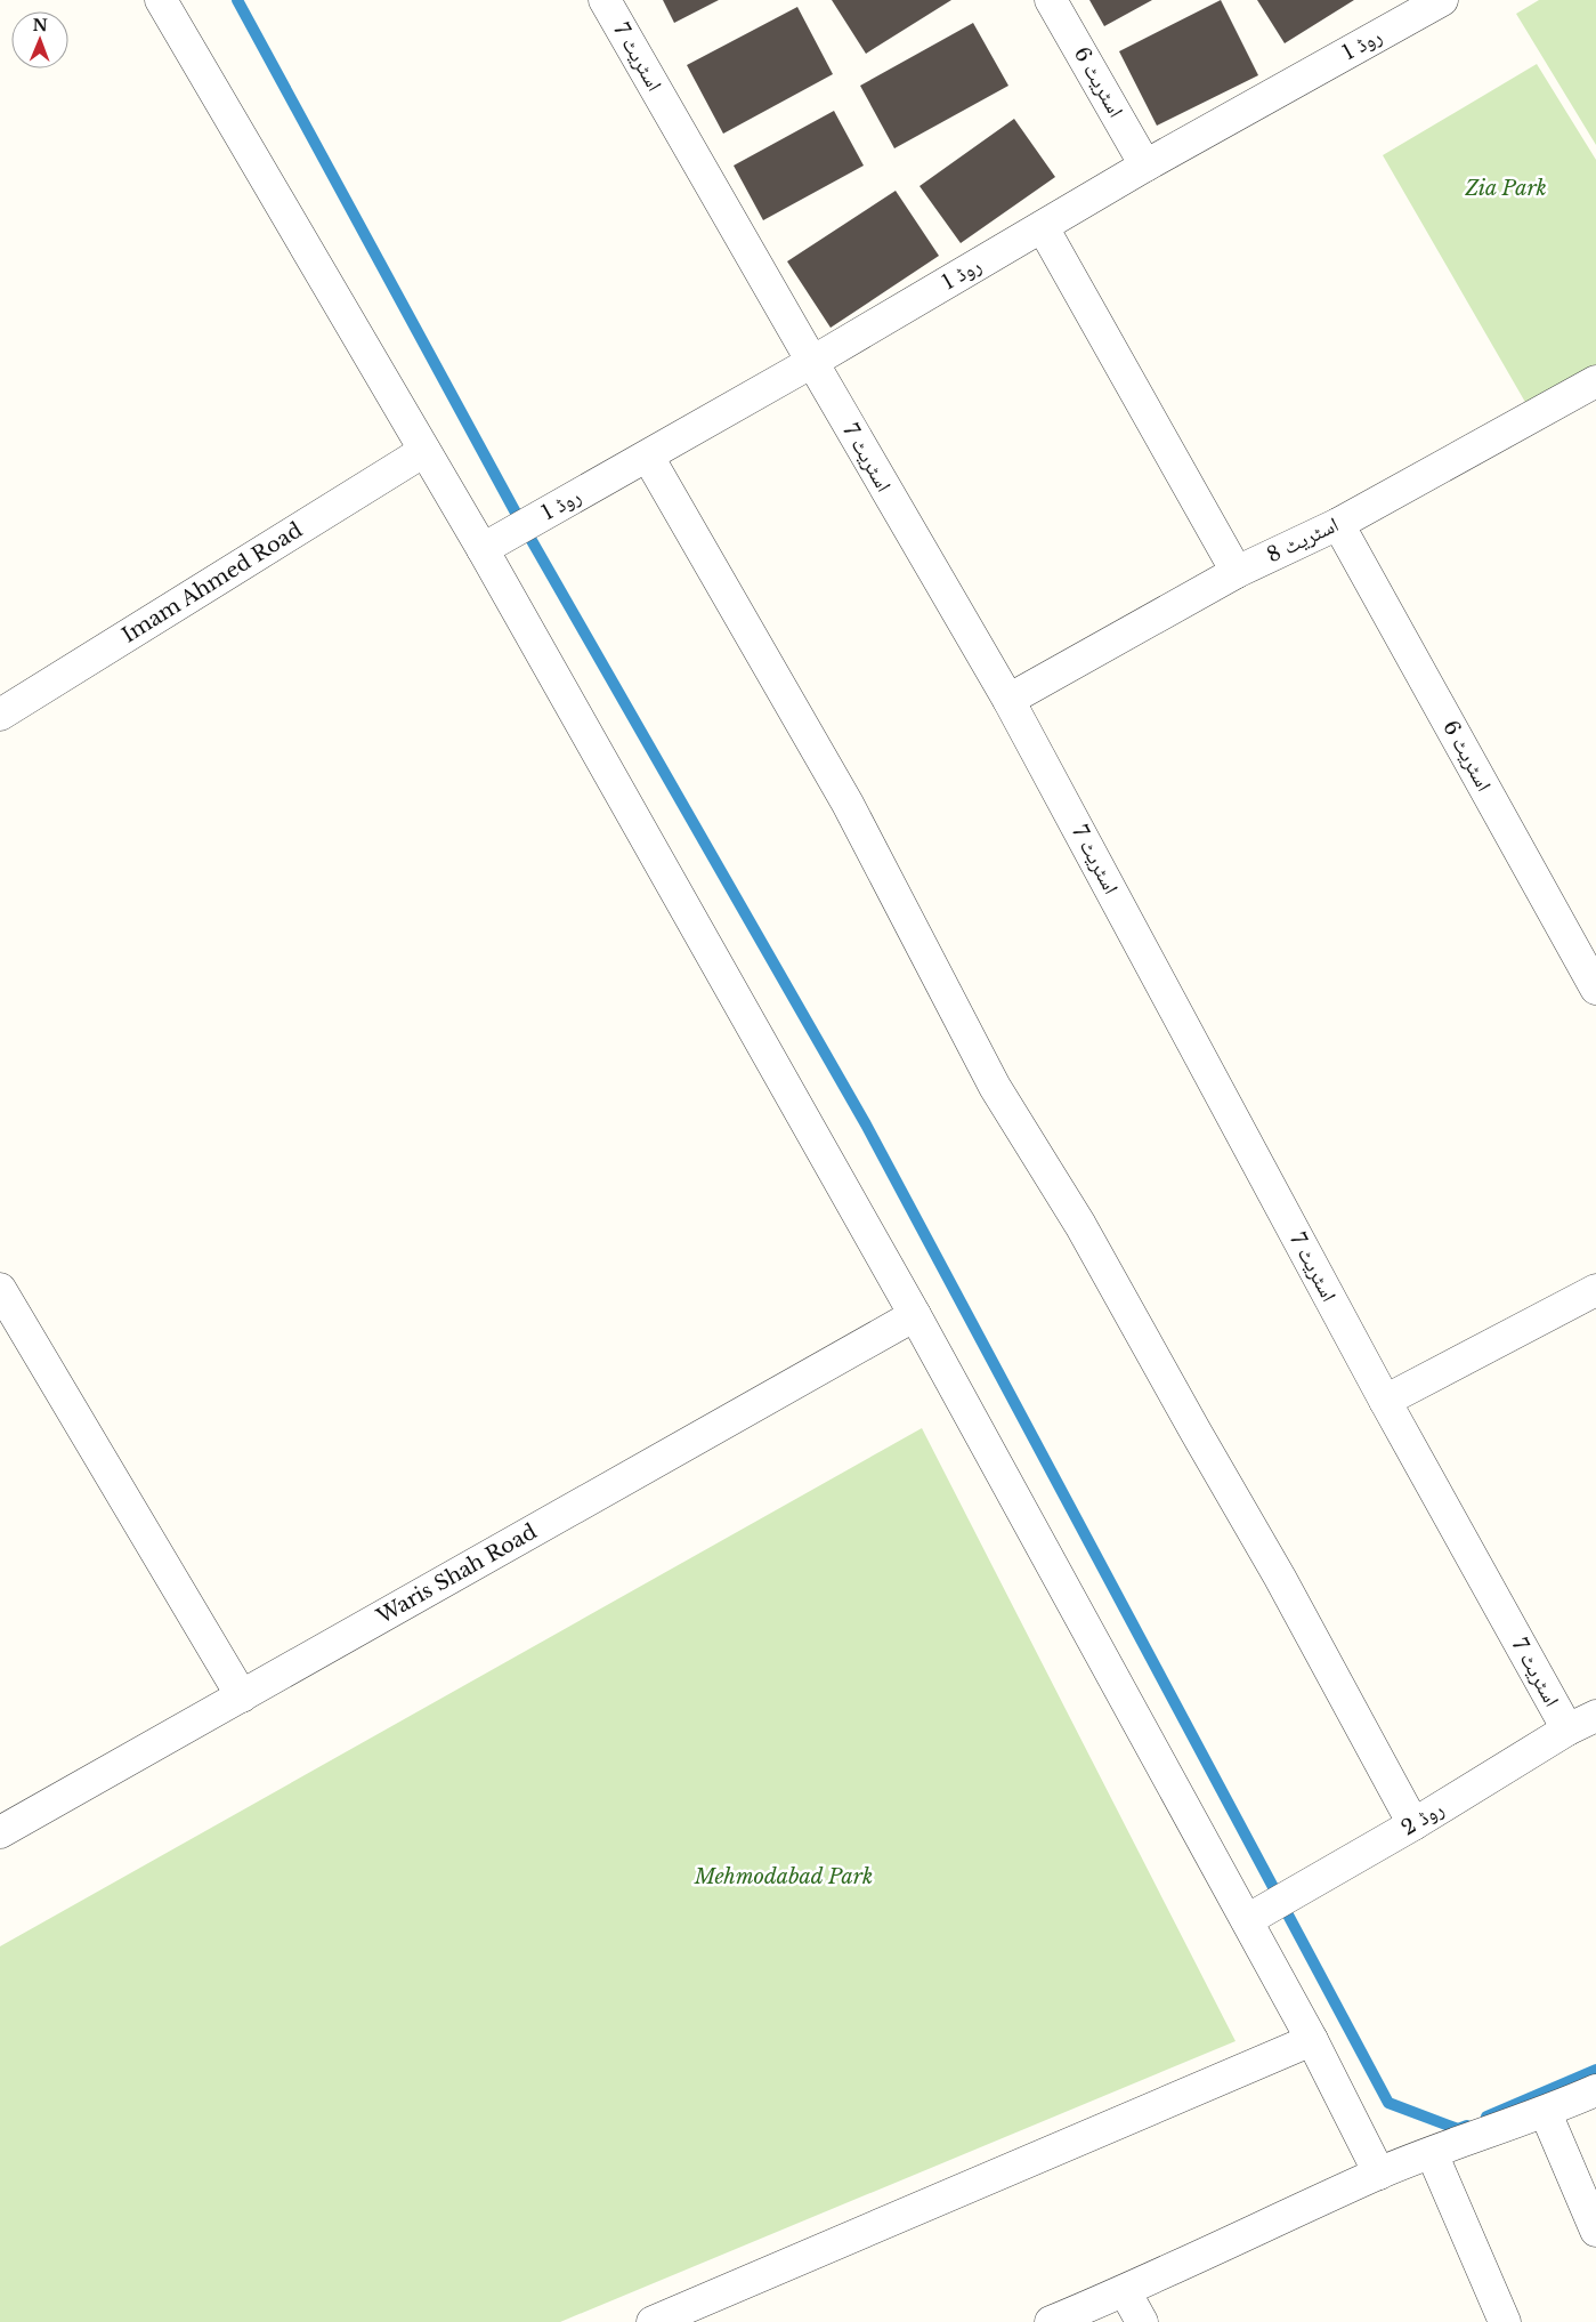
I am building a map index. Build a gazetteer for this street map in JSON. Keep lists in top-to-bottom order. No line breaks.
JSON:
{"streets":{"street":["روڈ 1","اسٹریٹ 7","اسٹریٹ 6","اسٹریٹ 8","Imam Ahmed Road","Waris Shah Road","روڈ 2"]},"crossings":[["روڈ 1","اسٹریٹ 7"],["روڈ 1","اسٹریٹ 6"],["اسٹریٹ 7","اسٹریٹ 8"],["اسٹریٹ 7","روڈ 2"],["اسٹریٹ 6","اسٹریٹ 8"]],"parks":["Zia Park","Mehmodabad Park"],"north":"top"}
